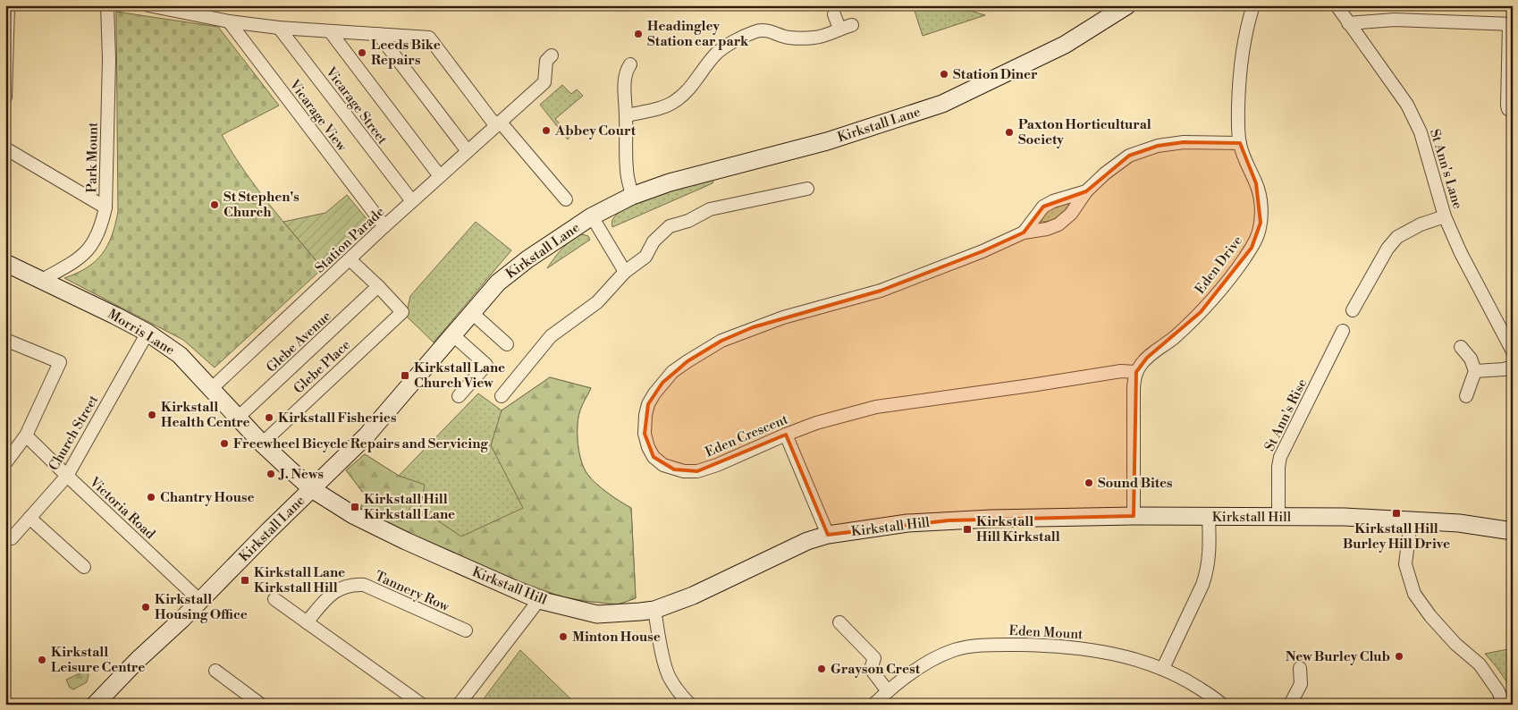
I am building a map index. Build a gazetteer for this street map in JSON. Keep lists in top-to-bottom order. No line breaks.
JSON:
{"streets":{"street":["Vicarage Street","Vicarage View","Kirkstall Lane","Park Mount","St Ann's Lane","Station Parade","Eden Drive","Morris Lane","Glebe Avenue","Glebe Place","St Ann's Rise","Church Street","Eden Crescent","Victoria Road","Kirkstall Hill","Tannery Row","Eden Mount"]},"crossings":[["Vicarage Street","Station Parade"],["Vicarage View","Station Parade"],["Kirkstall Lane","Morris Lane"],["Kirkstall Lane","Victoria Road"],["Kirkstall Lane","Kirkstall Hill"],["Park Mount","Morris Lane"],["Station Parade","Morris Lane"],["Eden Drive","Eden Crescent"],["Morris Lane","Glebe Avenue"],["Morris Lane","Glebe Place"],["Morris Lane","Church Street"],["Morris Lane","Kirkstall Hill"],["Glebe Avenue","Glebe Place"],["St Ann's Rise","Kirkstall Hill"],["Church Street","Victoria Road"]],"places":{"other":["Headingley Station car park","Leeds Bike Repairs","Station Diner","Abbey Court","Paxton Horticultural Society","St Stephen's Church","Kirkstall Health Centre","Kirkstall Fisheries","Freewheel Bicycle Repairs and Servicing","J. News","Sound Bites","Chantry House","Kirkstall Housing Office","Minton House","New Burley Club","Kirkstall Leisure Centre","Grayson Crest"],"transit":["Kirkstall Lane Church View","Kirkstall Hill Kirkstall Lane","Kirkstall Hill Burley Hill Drive","Kirkstall Hill Kirkstall","Kirkstall Lane Kirkstall Hill"]}}
